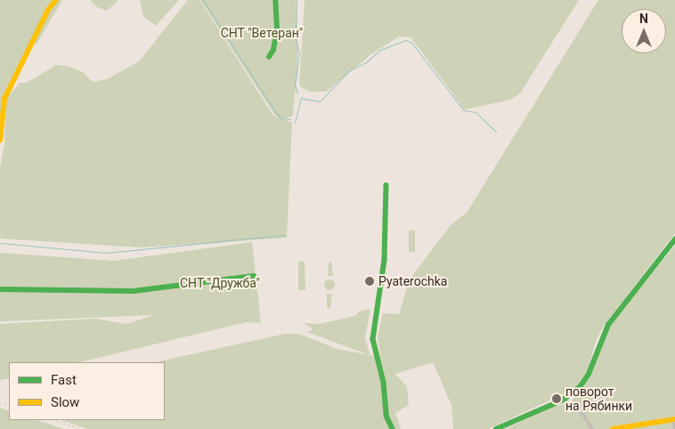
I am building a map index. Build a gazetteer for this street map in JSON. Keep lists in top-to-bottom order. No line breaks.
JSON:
{"parks":["СНТ \"Ветеран\"","СНТ \"Дружба\""],"places":["Pyaterochka","поворот на Рябинки"],"legend":["Fast","Slow"],"north":"top"}
